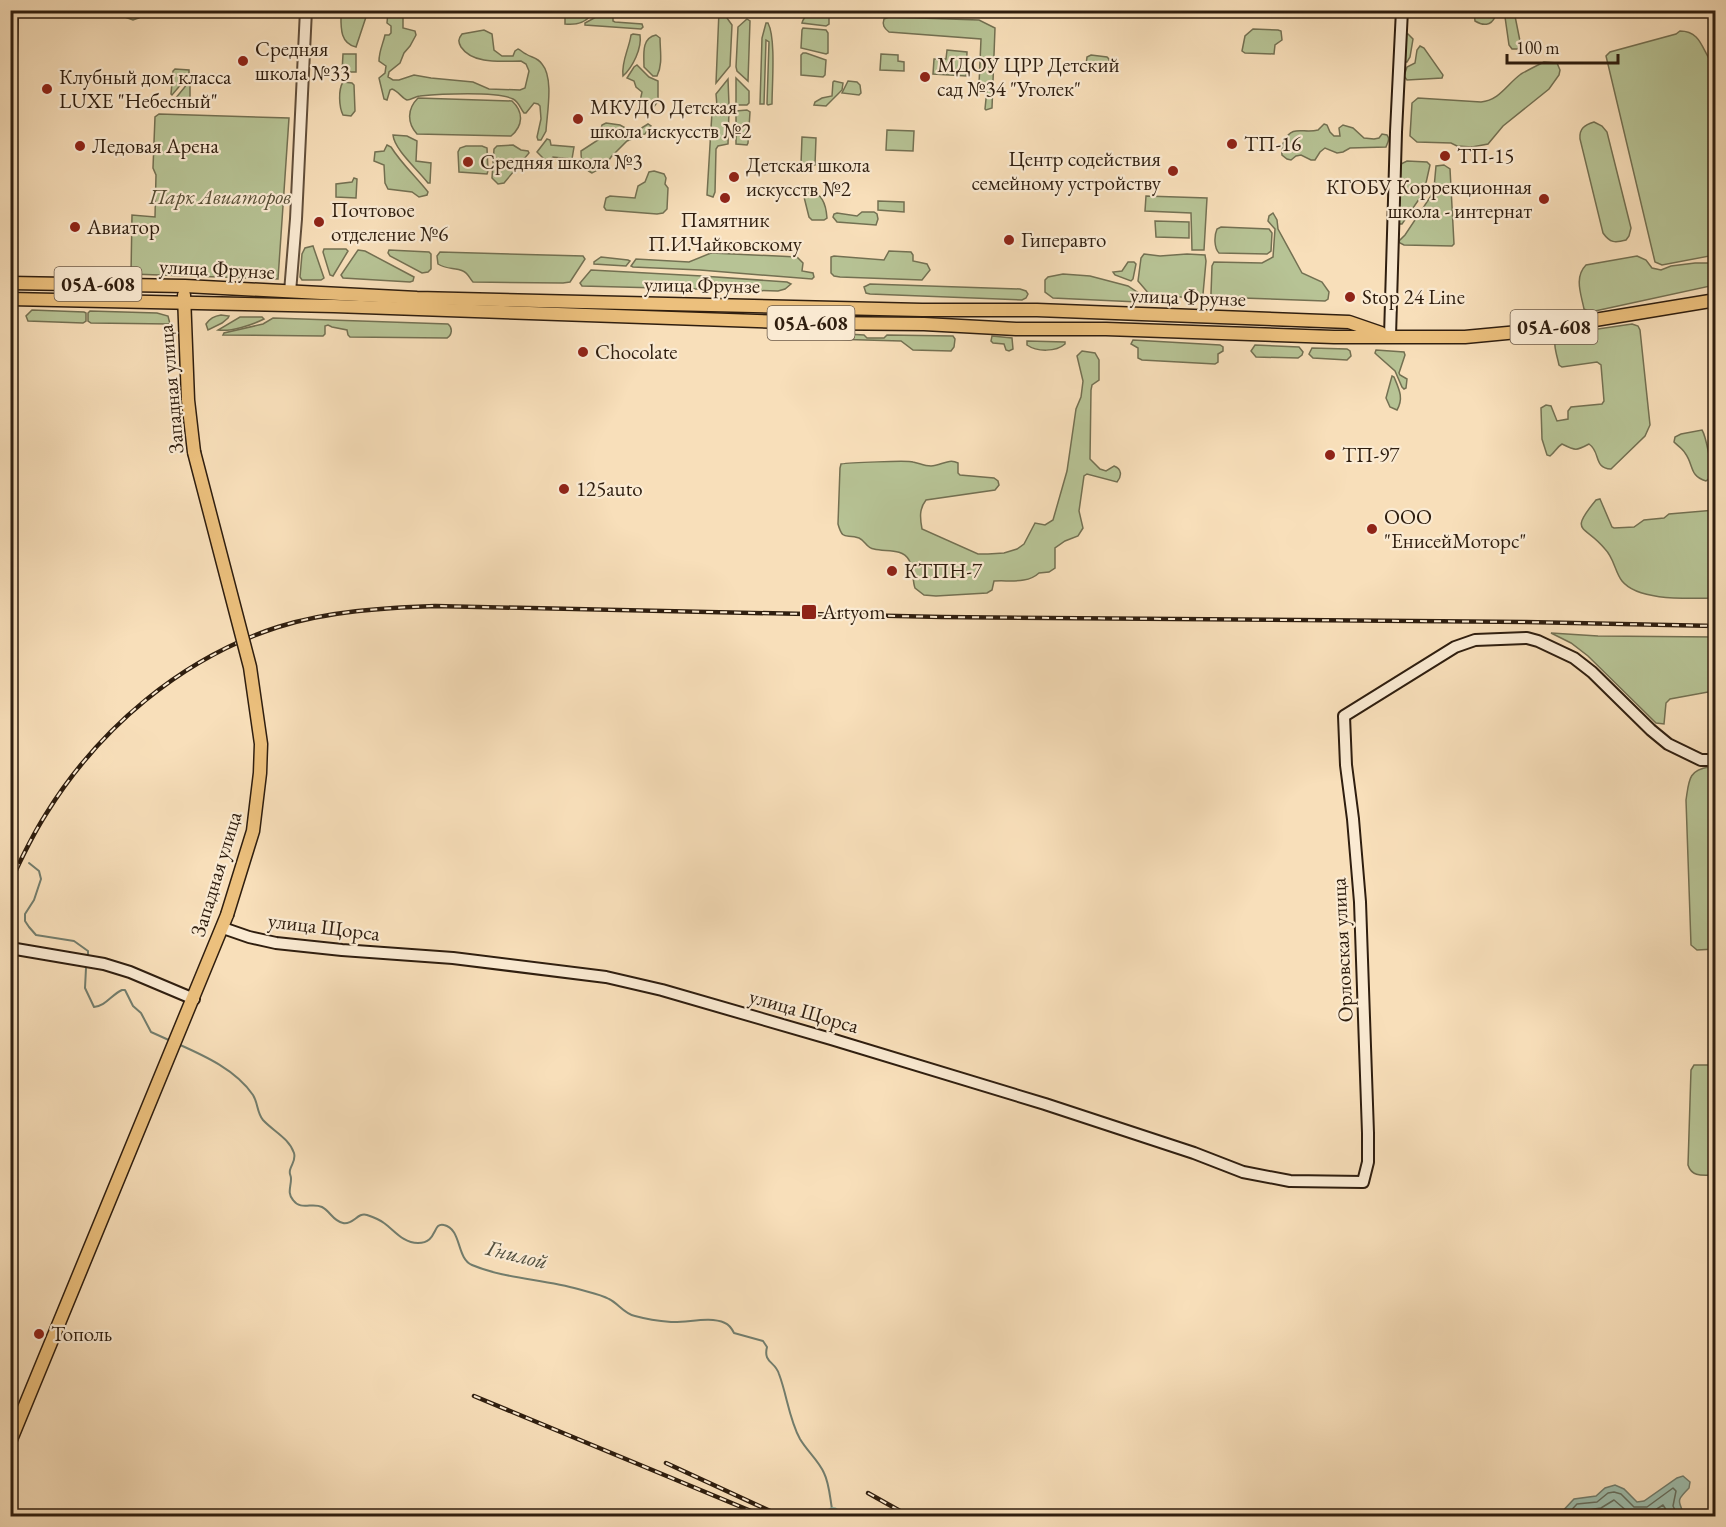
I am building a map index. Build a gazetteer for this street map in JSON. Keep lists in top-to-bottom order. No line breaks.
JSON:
{"streets":{"main road":["улица Фрунзе","05А-608","Западная улица","улица Щорса","Орловская улица"]},"crossings":[["улица Фрунзе","Западная улица"],["Западная улица","улица Щорса"],["улица Щорса","Орловская улица"]],"water":["Гнилой"],"parks":["Парк Авиаторов"],"places":{"other":["Средняя школа №33","МДОУ ЦРР Детский сад №34 \"Уголек\"","Клубный дом класса LUXE \"Небесный\"","МКУДО Детская школа искусств №2","ТП-16","Ледовая Арена","ТП-15","Средняя школа №3","Центр содействия семейному устройству","Детская школа искусств №2","Памятник П.И.Чайковскому","КГОБУ Коррекционная школа - интернат","Почтовое отделение №6","Авиатор","Гиперавто","Stop 24 Line","Chocolate","ТП-97","125auto","ООО \"ЕнисейМоторс\"","КТПН-7","Тополь"],"transit":["Artyom"]},"scale_bar":"100 m"}
